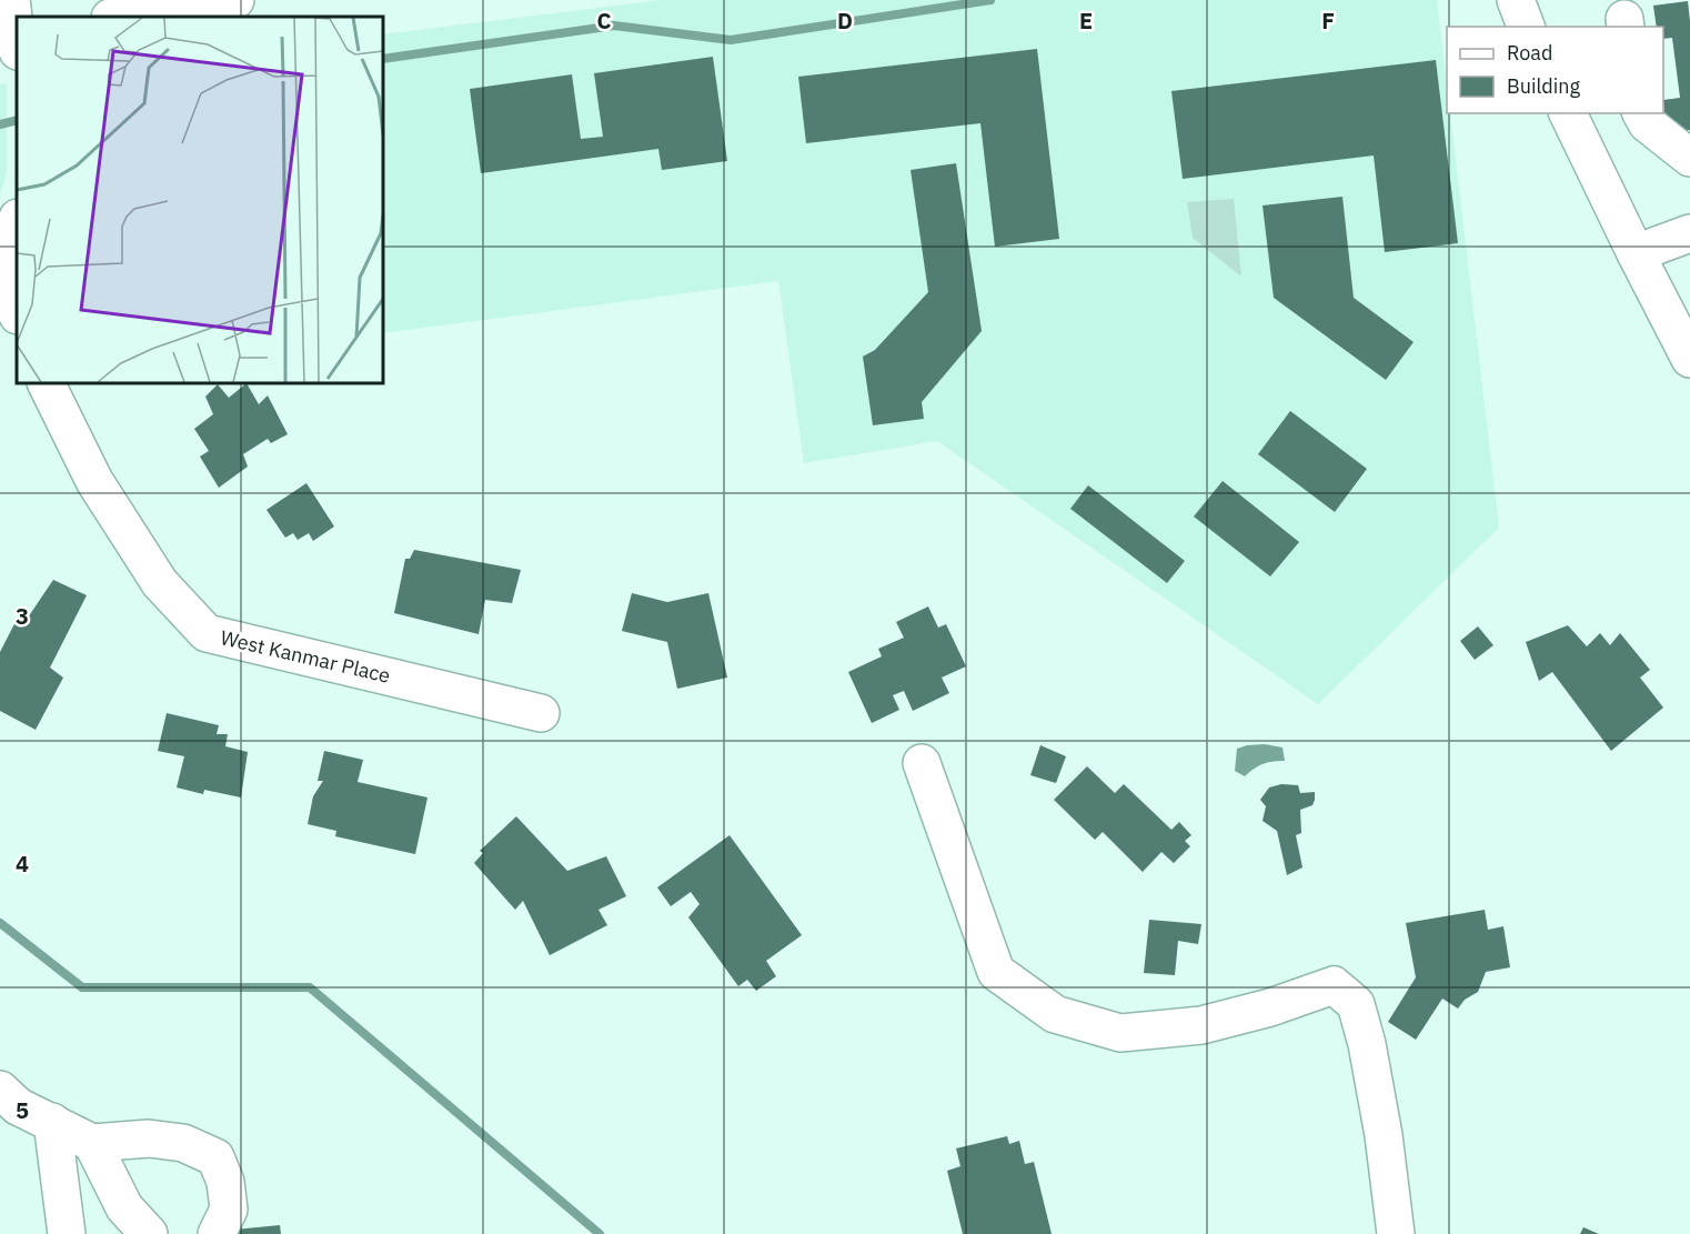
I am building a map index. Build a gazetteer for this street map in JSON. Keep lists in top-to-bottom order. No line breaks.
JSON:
{"streets":{"main road":["West Kanmar Place"]},"legend":["Road","Building"],"grid":{"columns":["C","D","E","F"],"rows":["3","4","5"]}}
